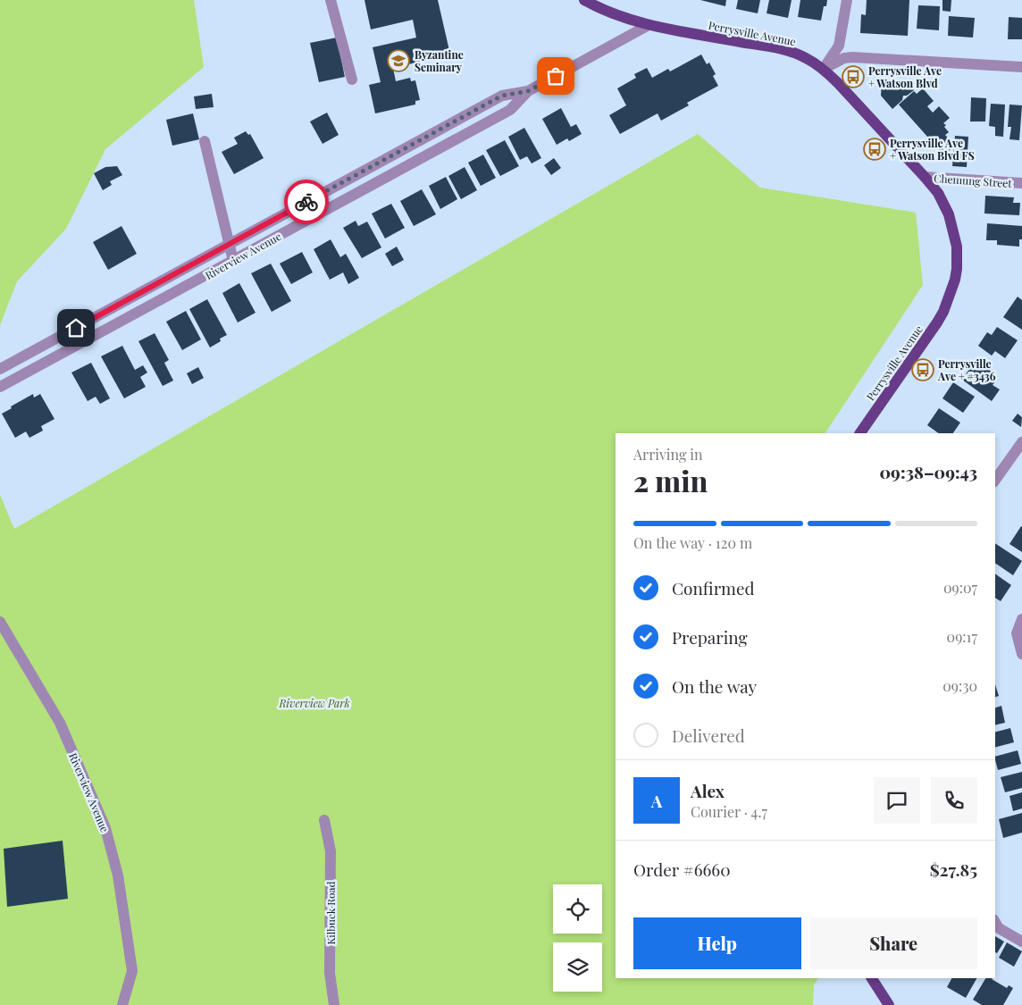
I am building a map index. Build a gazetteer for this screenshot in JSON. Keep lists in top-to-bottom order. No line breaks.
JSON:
{"streets":{"main road":["Perrysville Avenue"],"street":["Chemung Street","Riverview Avenue","Kilbuck Road"]},"crossings":[["Perrysville Avenue","Chemung Street"],["Perrysville Avenue","Riverview Avenue"]],"parks":["Riverview Park"],"places":{"school or university":["Byzantine Seminary"],"bus stop":["Perrysville Ave + Watson Blvd","Perrysville Ave + Watson Blvd FS","Perrysville Ave + #3436"]},"page":{"heading":["2 min","Arriving in","09:38–09:43"],"panel":["Alex","Courier · 4.7","Order #6660","$27.85"],"bar":"On the way · 120 m","list":[["Confirmed","09:07"],["Preparing","09:17"],["On the way","09:30"],"Delivered"],"round":"A","buttons":["Help","Share"]}}
